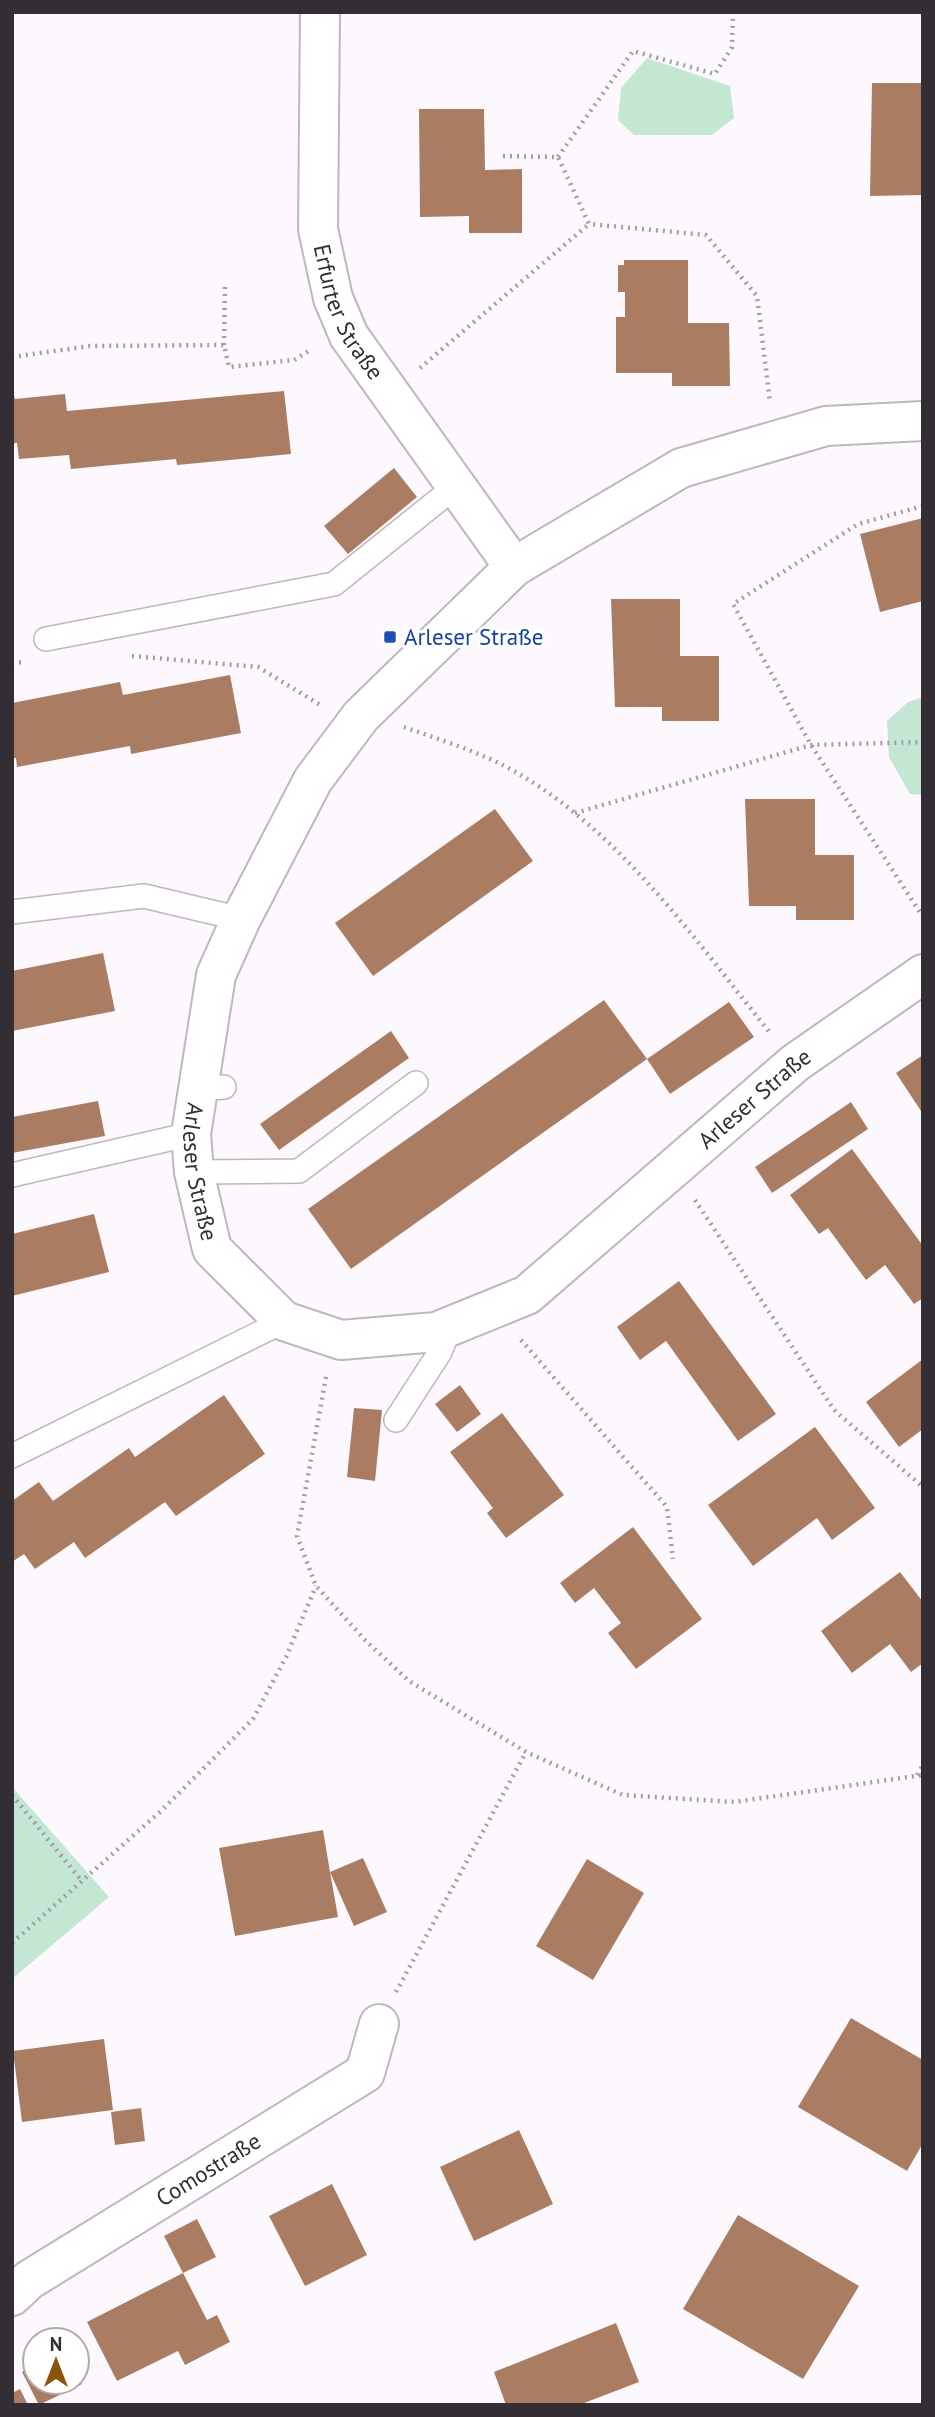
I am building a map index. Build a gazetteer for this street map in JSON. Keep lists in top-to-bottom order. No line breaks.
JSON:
{"streets":{"street":["Erfurter Straße","Arleser Straße","Comostraße"]},"crossings":[["Erfurter Straße","Arleser Straße"]],"places":{"transit":["Arleser Straße"]},"north":"top"}
